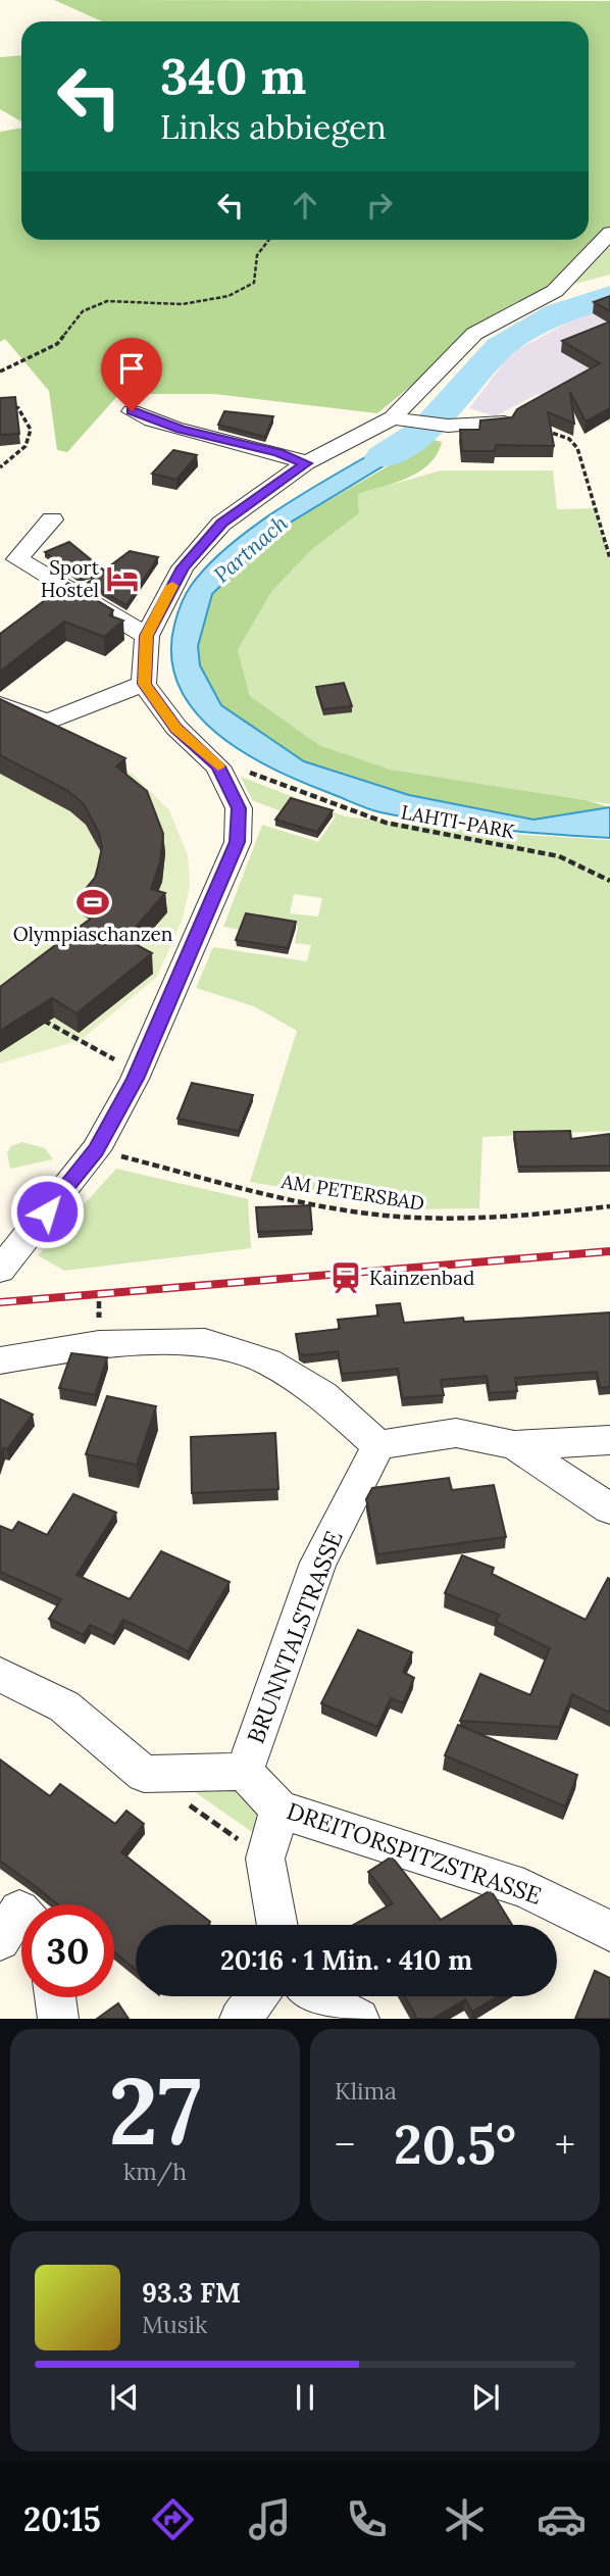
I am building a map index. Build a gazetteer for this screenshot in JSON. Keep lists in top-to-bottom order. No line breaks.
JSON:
{"streets":{"street":["BRUNNTALSTRASSE","DREITORSPITZSTRASSE"],"path":["LAHTI-PARK","AM PETERSBAD"]},"crossings":[["BRUNNTALSTRASSE","DREITORSPITZSTRASSE"]],"water":["Partnach"],"places":{"hotel":["Sport Hostel"],"sports":["Olympiaschanzen"],"station":["Kainzenbad"]},"page":{"turn":["340 m","Links abbiegen"],"limit":"30","trip":"20:16 · 1 Min. · 410 m","tile":[["27","km/h"],"Klima"],"heat":["−","20.5°","+"],"song":["93.3 FM","Musik"],"tabs":"20:15"}}
